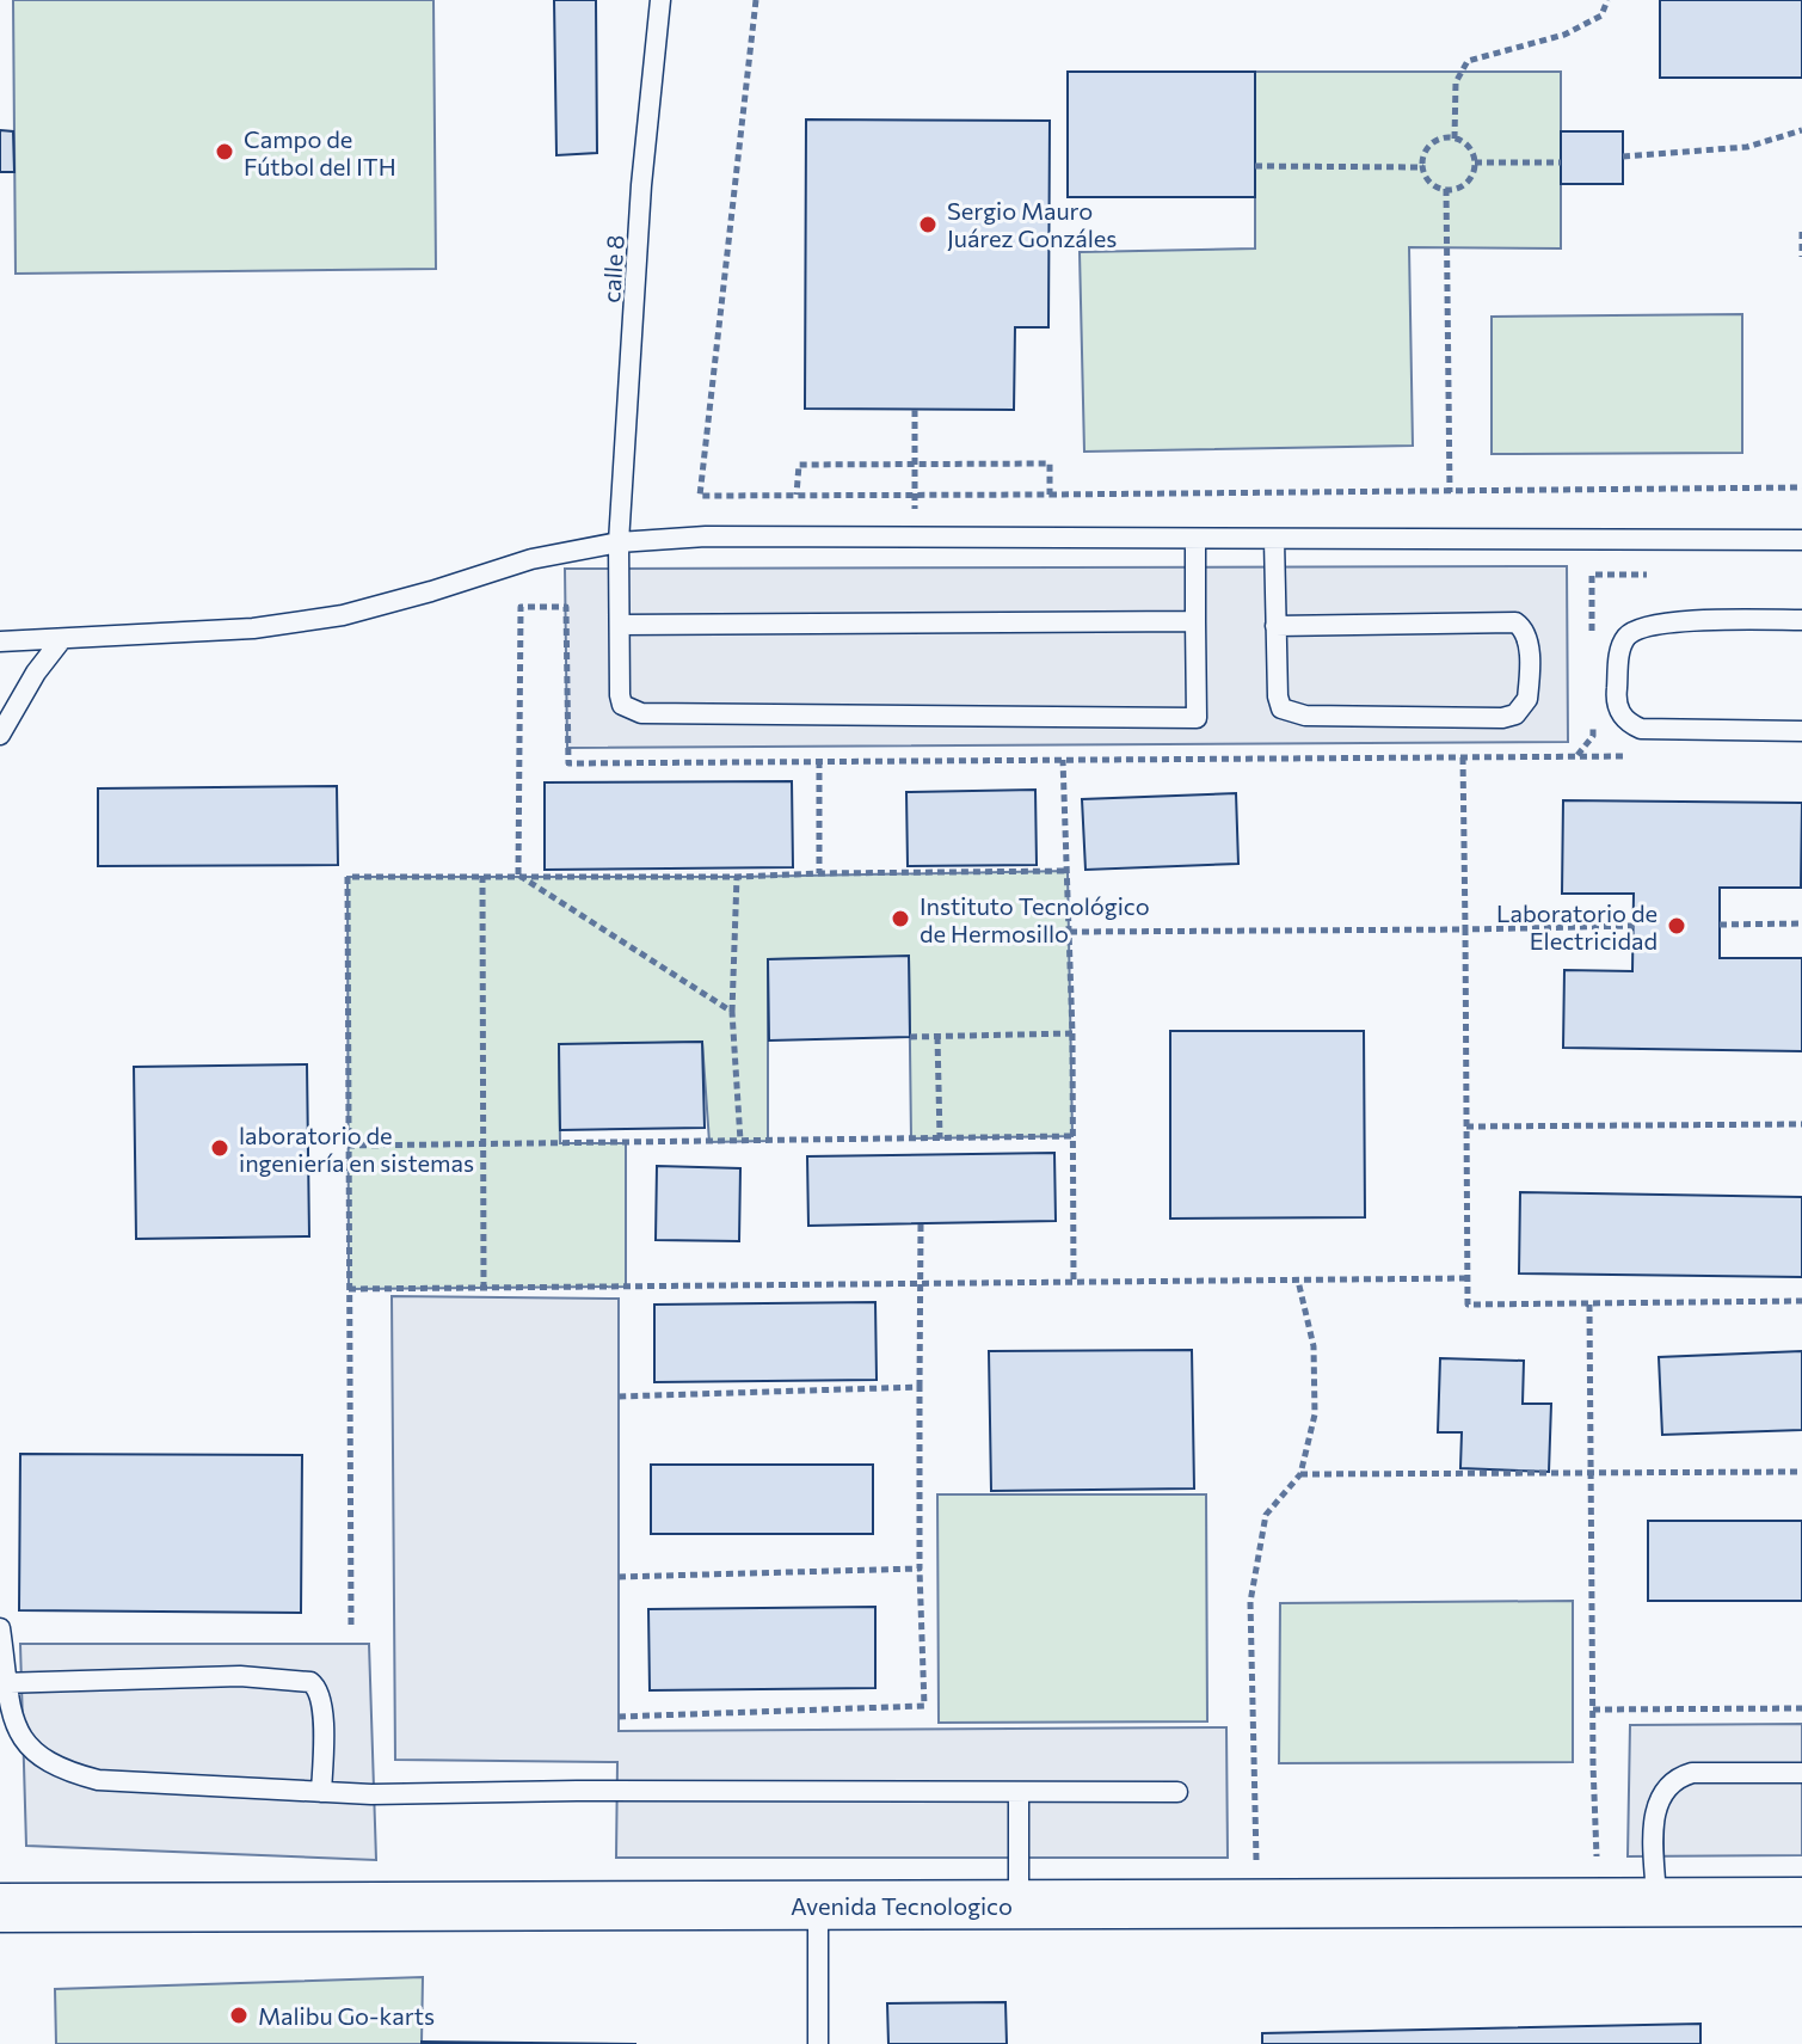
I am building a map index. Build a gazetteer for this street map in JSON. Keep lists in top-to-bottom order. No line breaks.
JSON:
{"streets":{"street":["Avenida Tecnologico"],"lane":["calle 8"]},"places":["Campo de Fútbol del ITH","Sergio Mauro Juárez Gonzáles","Instituto Tecnológico de Hermosillo","Laboratorio de Electricidad","laboratorio de ingeniería en sistemas","Malibu Go-karts"]}
